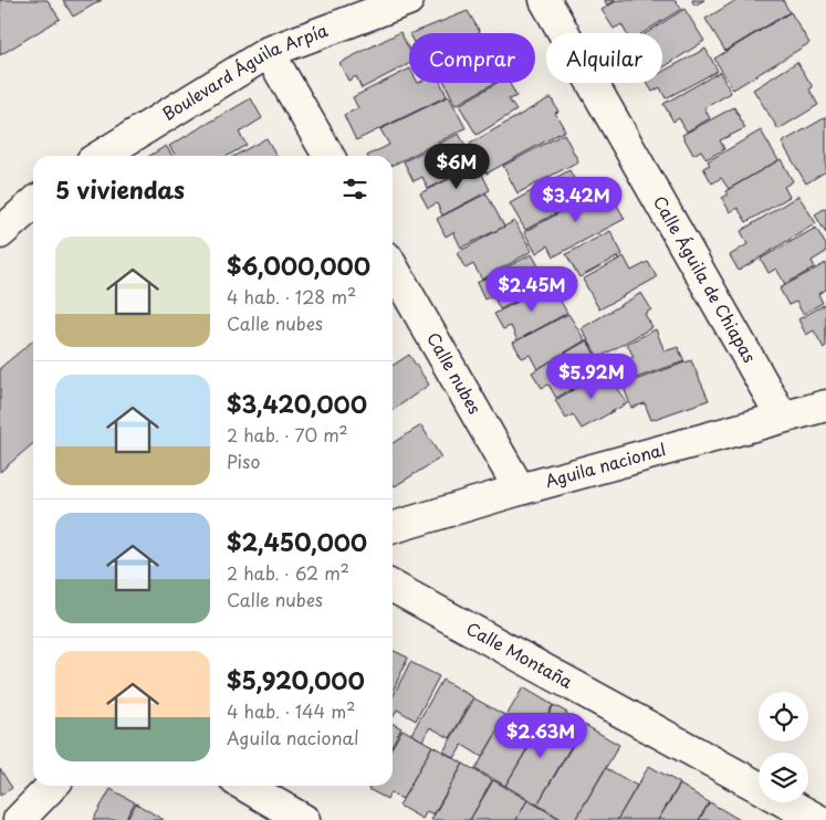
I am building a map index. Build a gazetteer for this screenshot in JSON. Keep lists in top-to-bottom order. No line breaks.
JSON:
{"streets":{"street":["Boulevard Águila Arpía","Calle Águila de Chiapas","Calle nubes","Aguila nacional","Calle Montaña"]},"crossings":[["Calle Águila de Chiapas","Aguila nacional"],["Calle nubes","Aguila nacional"]],"page":{"chip":["Comprar","Alquilar"],"price":["$6M","$3.42M","$2.45M","$5.92M","$2.63M"],"heading":"5 viviendas","list":[{"name":"$6,000,000","note":"4 hab. · 128 m² · Calle nubes"},{"name":"$3,420,000","note":"2 hab. · 70 m² · Piso"},{"name":"$2,450,000","note":"2 hab. · 62 m² · Calle nubes"},{"name":"$5,920,000","note":"4 hab. · 144 m² · Aguila nacional"}]}}
